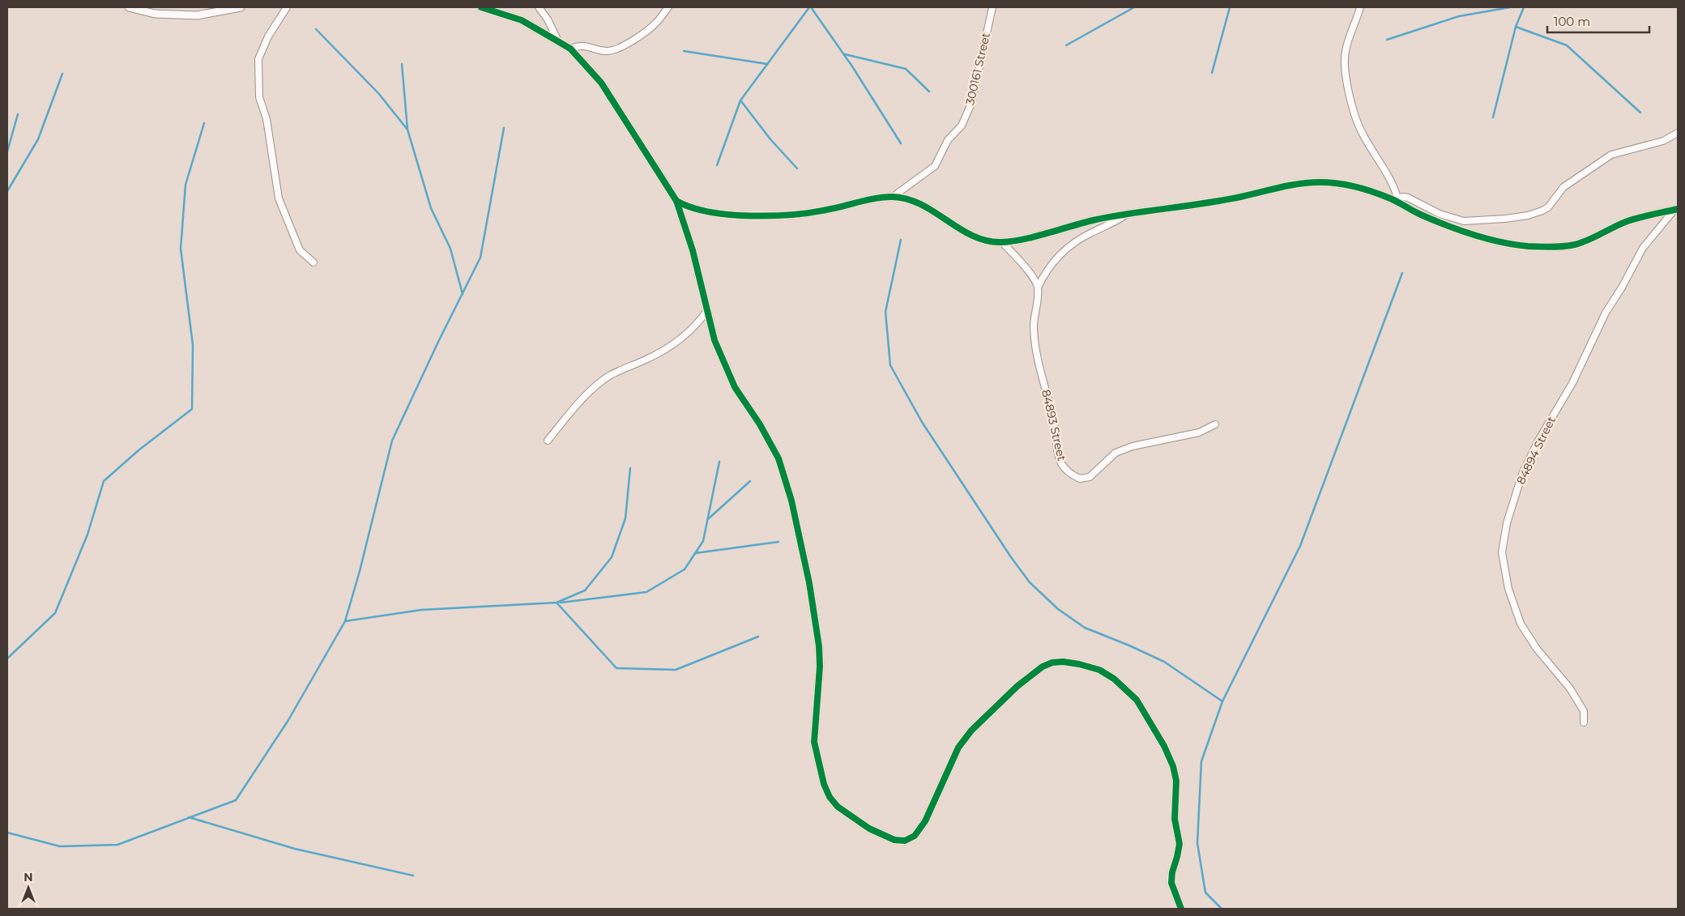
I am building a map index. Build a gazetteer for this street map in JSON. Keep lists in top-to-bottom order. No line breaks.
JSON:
{"streets":{"street":["300161 Street","84893 Street","84894 Street"]},"scale_bar":"100 m","north":"top"}
